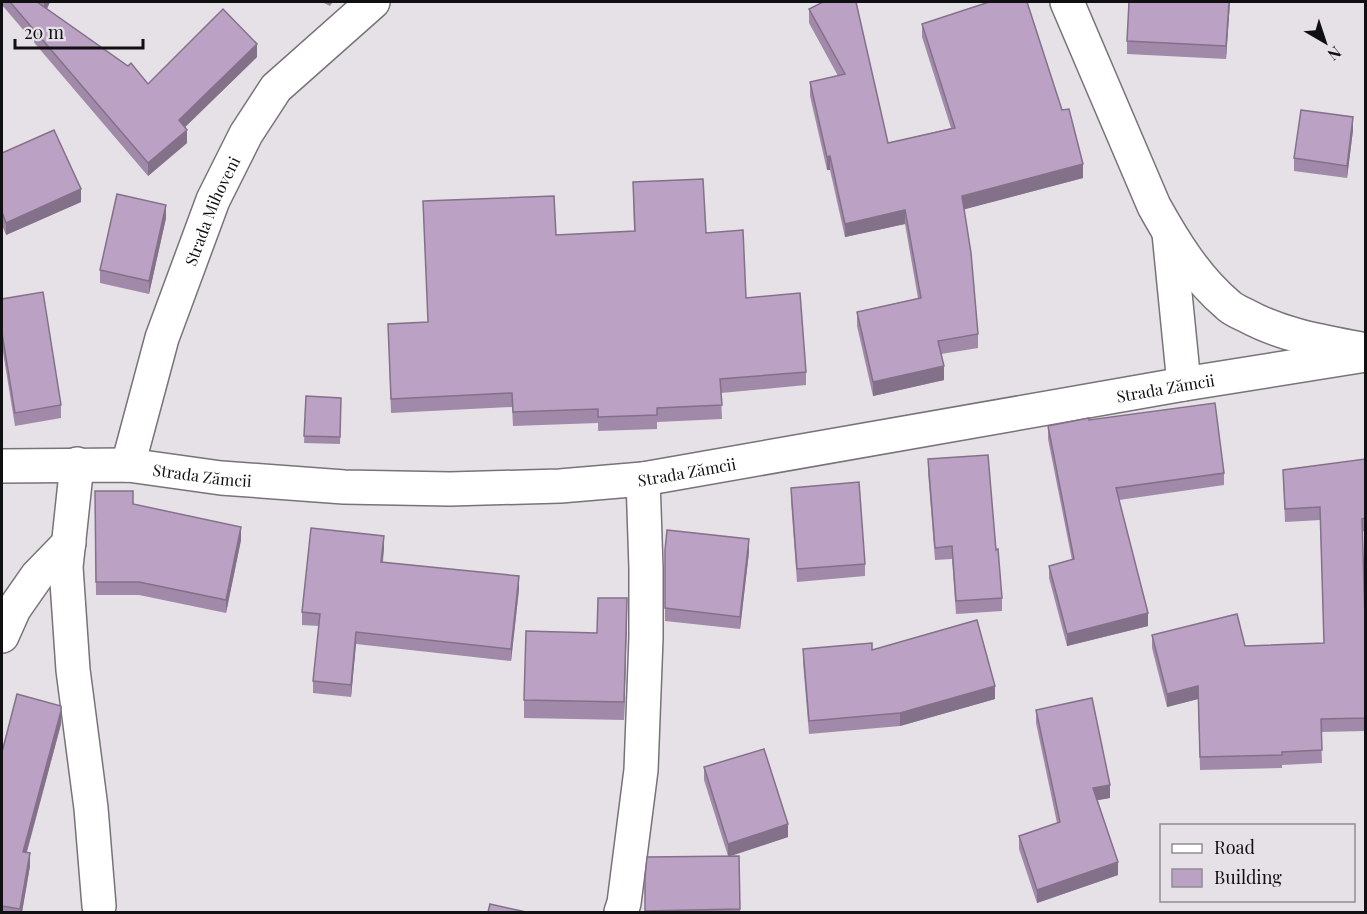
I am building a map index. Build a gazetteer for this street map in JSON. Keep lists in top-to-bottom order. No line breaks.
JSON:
{"streets":{"street":["Strada Mihoveni","Strada Zămcii"]},"crossings":[["Strada Mihoveni","Strada Zămcii"]],"legend":["Road","Building"],"scale_bar":"20 m","north":"bottom right"}
